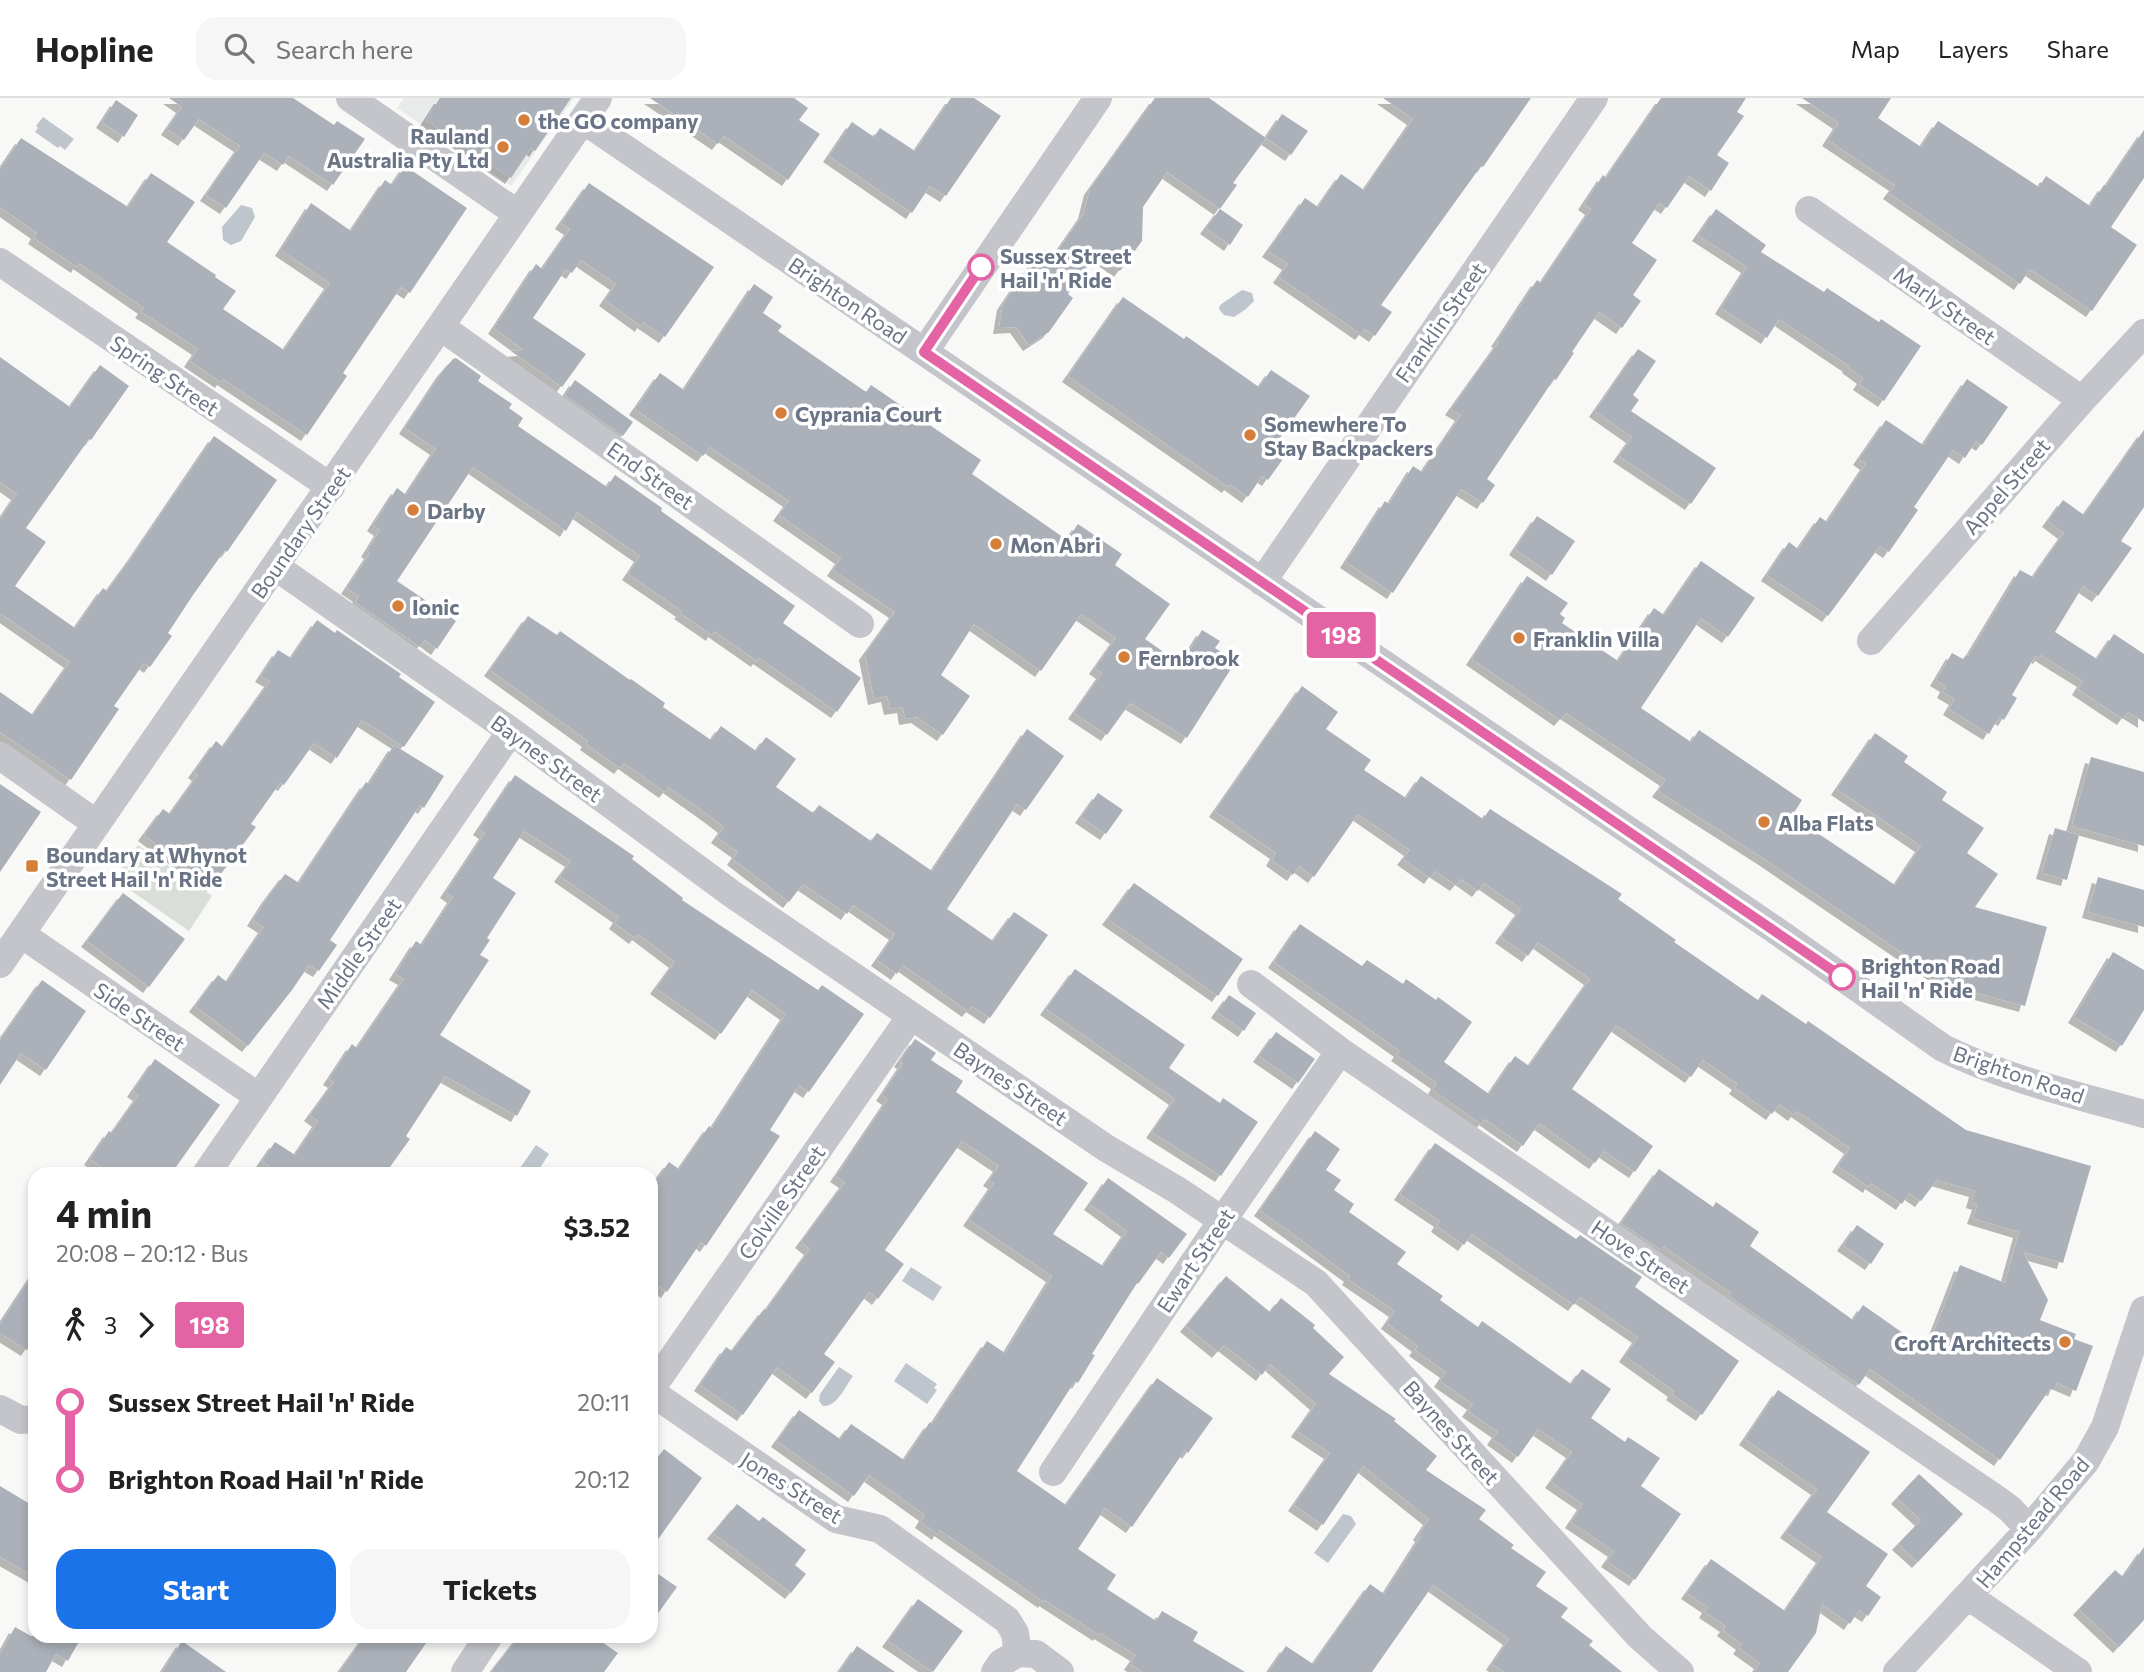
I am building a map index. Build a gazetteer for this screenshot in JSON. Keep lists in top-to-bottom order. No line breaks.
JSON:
{"streets":{"street":["Brighton Road","Marly Street","Franklin Street","Spring Street","End Street","Appel Street","Boundary Street","Baynes Street","Middle Street","Side Street","Colville Street","Hove Street","Ewart Street","Jones Street","Hampstead Road"]},"crossings":[["Brighton Road","Franklin Street"],["Brighton Road","Boundary Street"],["Marly Street","Appel Street"],["Spring Street","Boundary Street"],["End Street","Boundary Street"],["Boundary Street","Baynes Street"],["Boundary Street","Side Street"],["Baynes Street","Middle Street"],["Baynes Street","Colville Street"],["Baynes Street","Ewart Street"],["Middle Street","Side Street"],["Hove Street","Ewart Street"],["Hove Street","Hampstead Road"]],"places":{"other":["the GO company","Rauland Australia Pty Ltd","Sussex Street Hail 'n' Ride","Cyprania Court","Somewhere To Stay Backpackers","Darby","Mon Abri","Ionic","Franklin Villa","Fernbrook","Alba Flats","Brighton Road Hail 'n' Ride","Croft Architects"],"transit":["Boundary at Whynot Street Hail 'n' Ride"]},"lines":["bus line 198"],"page":{"header":"Hopline","search":"Search here","nav":["Map","Layers","Share"],"on_map":"198","heading":["4 min","20:08 – 20:12 · Bus","$3.52"],"legs":["3","198"],"list":[{"name":"Sussex Street Hail 'n' Ride","value":"20:11"},{"name":"Brighton Road Hail 'n' Ride","value":"20:12"}],"buttons":["Start","Tickets"]}}
